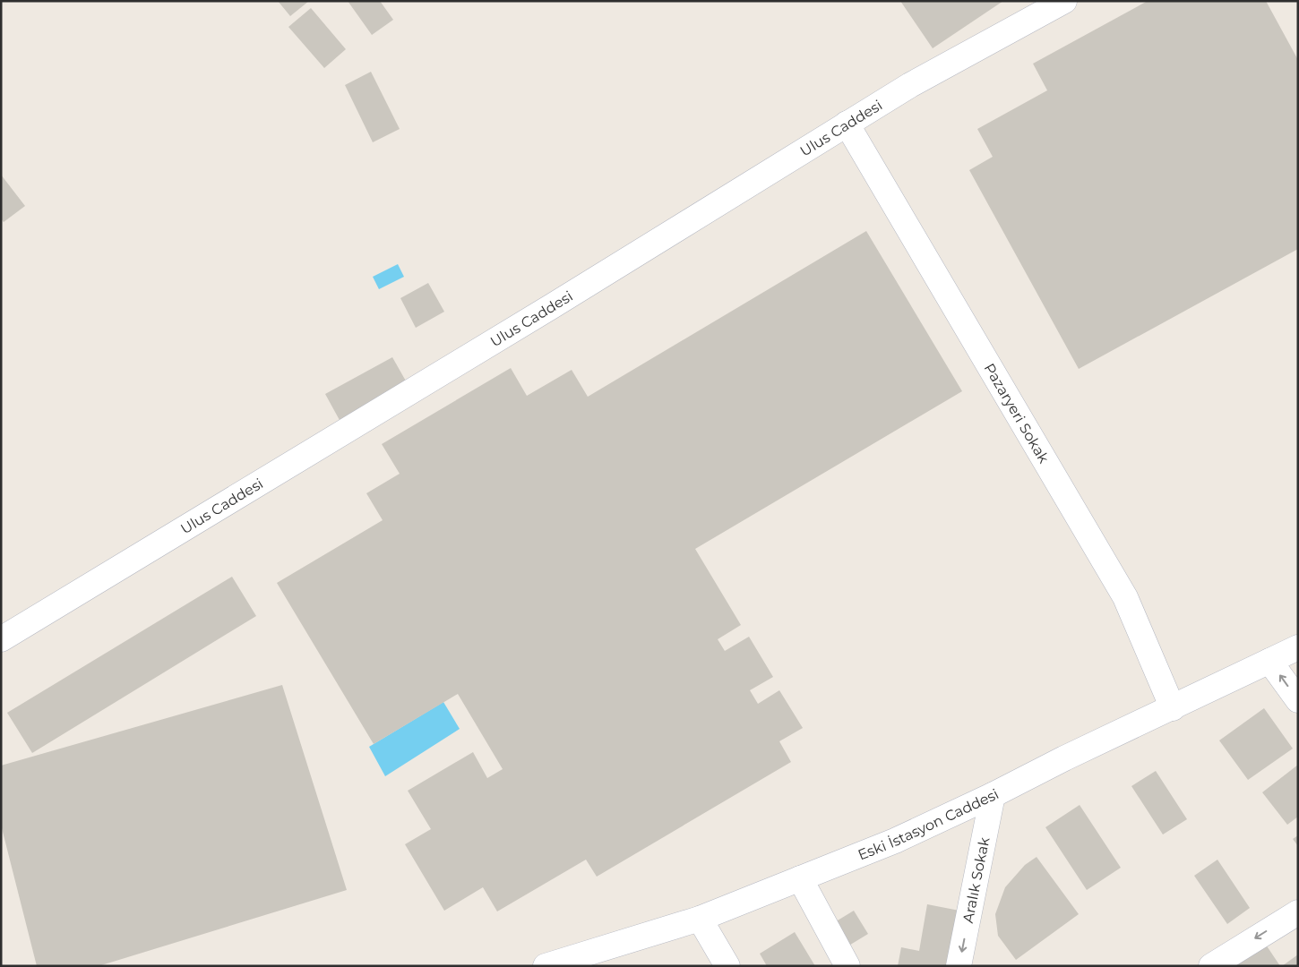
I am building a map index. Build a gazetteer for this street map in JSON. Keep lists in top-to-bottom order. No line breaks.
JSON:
{"streets":{"street":["Ulus Caddesi","Pazaryeri Sokak","Eski İstasyon Caddesi","Aralık Sokak"]},"crossings":[["Ulus Caddesi","Pazaryeri Sokak"],["Pazaryeri Sokak","Eski İstasyon Caddesi"],["Eski İstasyon Caddesi","Aralık Sokak"]],"one_way":["Aralık Sokak"]}
